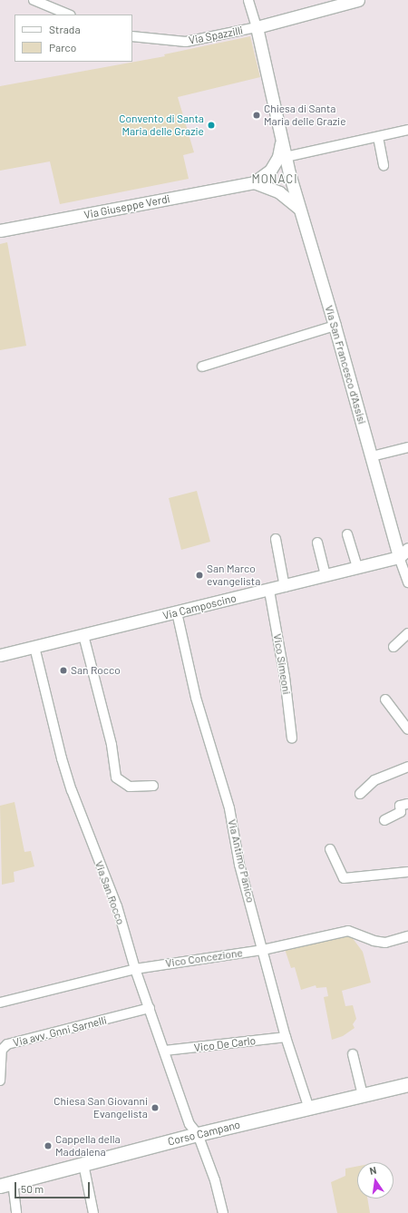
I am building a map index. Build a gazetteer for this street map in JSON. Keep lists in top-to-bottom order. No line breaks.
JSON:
{"streets":{"main road":["Corso Campano"],"street":["Via Spazzilli","Via Giuseppe Verdi","Via San Francesco d'Assisi","Via Camposcino","Vico Simeoni","Via Antimo Panico","Via San Rocco","Vico Concezione","Via avv. Gnni Sarnelli","Vico De Carlo"]},"crossings":[["Via Spazzilli","Via San Francesco d'Assisi"],["Via Giuseppe Verdi","Via San Francesco d'Assisi"],["Via San Francesco d'Assisi","Via Camposcino"],["Via Camposcino","Vico Simeoni"],["Via Camposcino","Via Antimo Panico"],["Via Camposcino","Via San Rocco"],["Via Antimo Panico","Vico Concezione"],["Via Antimo Panico","Vico De Carlo"],["Via Antimo Panico","Corso Campano"],["Via San Rocco","Vico Concezione"],["Via San Rocco","Via avv. Gnni Sarnelli"],["Via San Rocco","Vico De Carlo"],["Via San Rocco","Corso Campano"]],"districts":["MONACI"],"places":["Chiesa di Santa Maria delle Grazie","Convento di Santa Maria delle Grazie","San Marco evangelista","San Rocco","Chiesa San Giovanni Evangelista","Cappella della Maddalena"],"legend":["Strada","Parco"],"scale_bar":"50 m","north":"top"}
